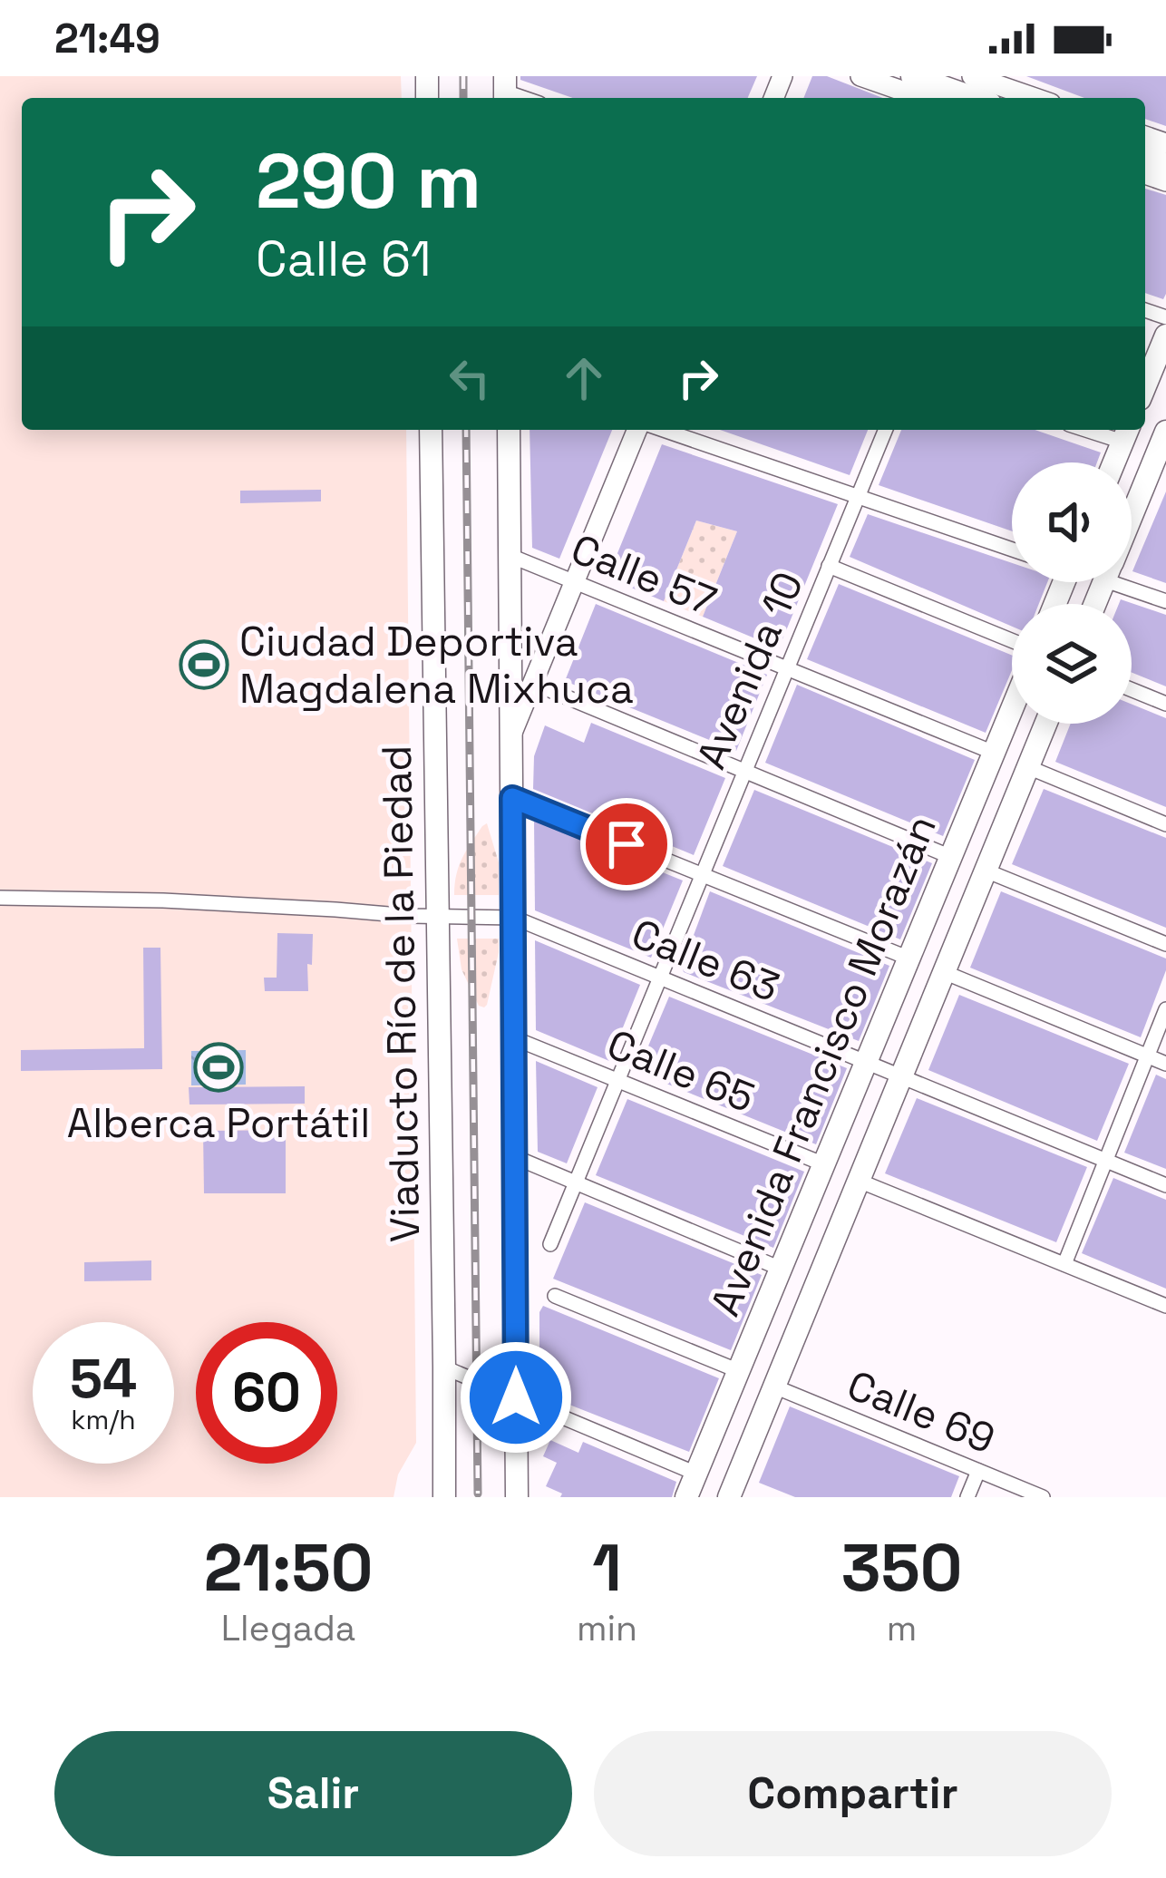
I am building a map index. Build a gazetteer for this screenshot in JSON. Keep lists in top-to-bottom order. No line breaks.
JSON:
{"streets":{"main road":["Viaducto Río de la Piedad","Avenida Francisco Morazán"],"street":["Calle 57","Avenida 10","Calle 63","Calle 65","Calle 69"]},"crossings":[["Calle 57","Avenida 10"],["Calle 57","Avenida Francisco Morazán"],["Avenida 10","Calle 63"],["Avenida 10","Calle 65"],["Calle 63","Viaducto Río de la Piedad"],["Calle 63","Avenida Francisco Morazán"],["Avenida Francisco Morazán","Calle 65"],["Avenida Francisco Morazán","Calle 69"]],"places":{"sports":["Ciudad Deportiva Magdalena Mixhuca","Alberca Portátil"]},"page":{"status":"21:49","turn":["290 m","Calle 61"],"speed":"54 km/h","limit":"60","eta":["21:50","Llegada","1","min","350","m"],"buttons":["Salir","Compartir"]}}
